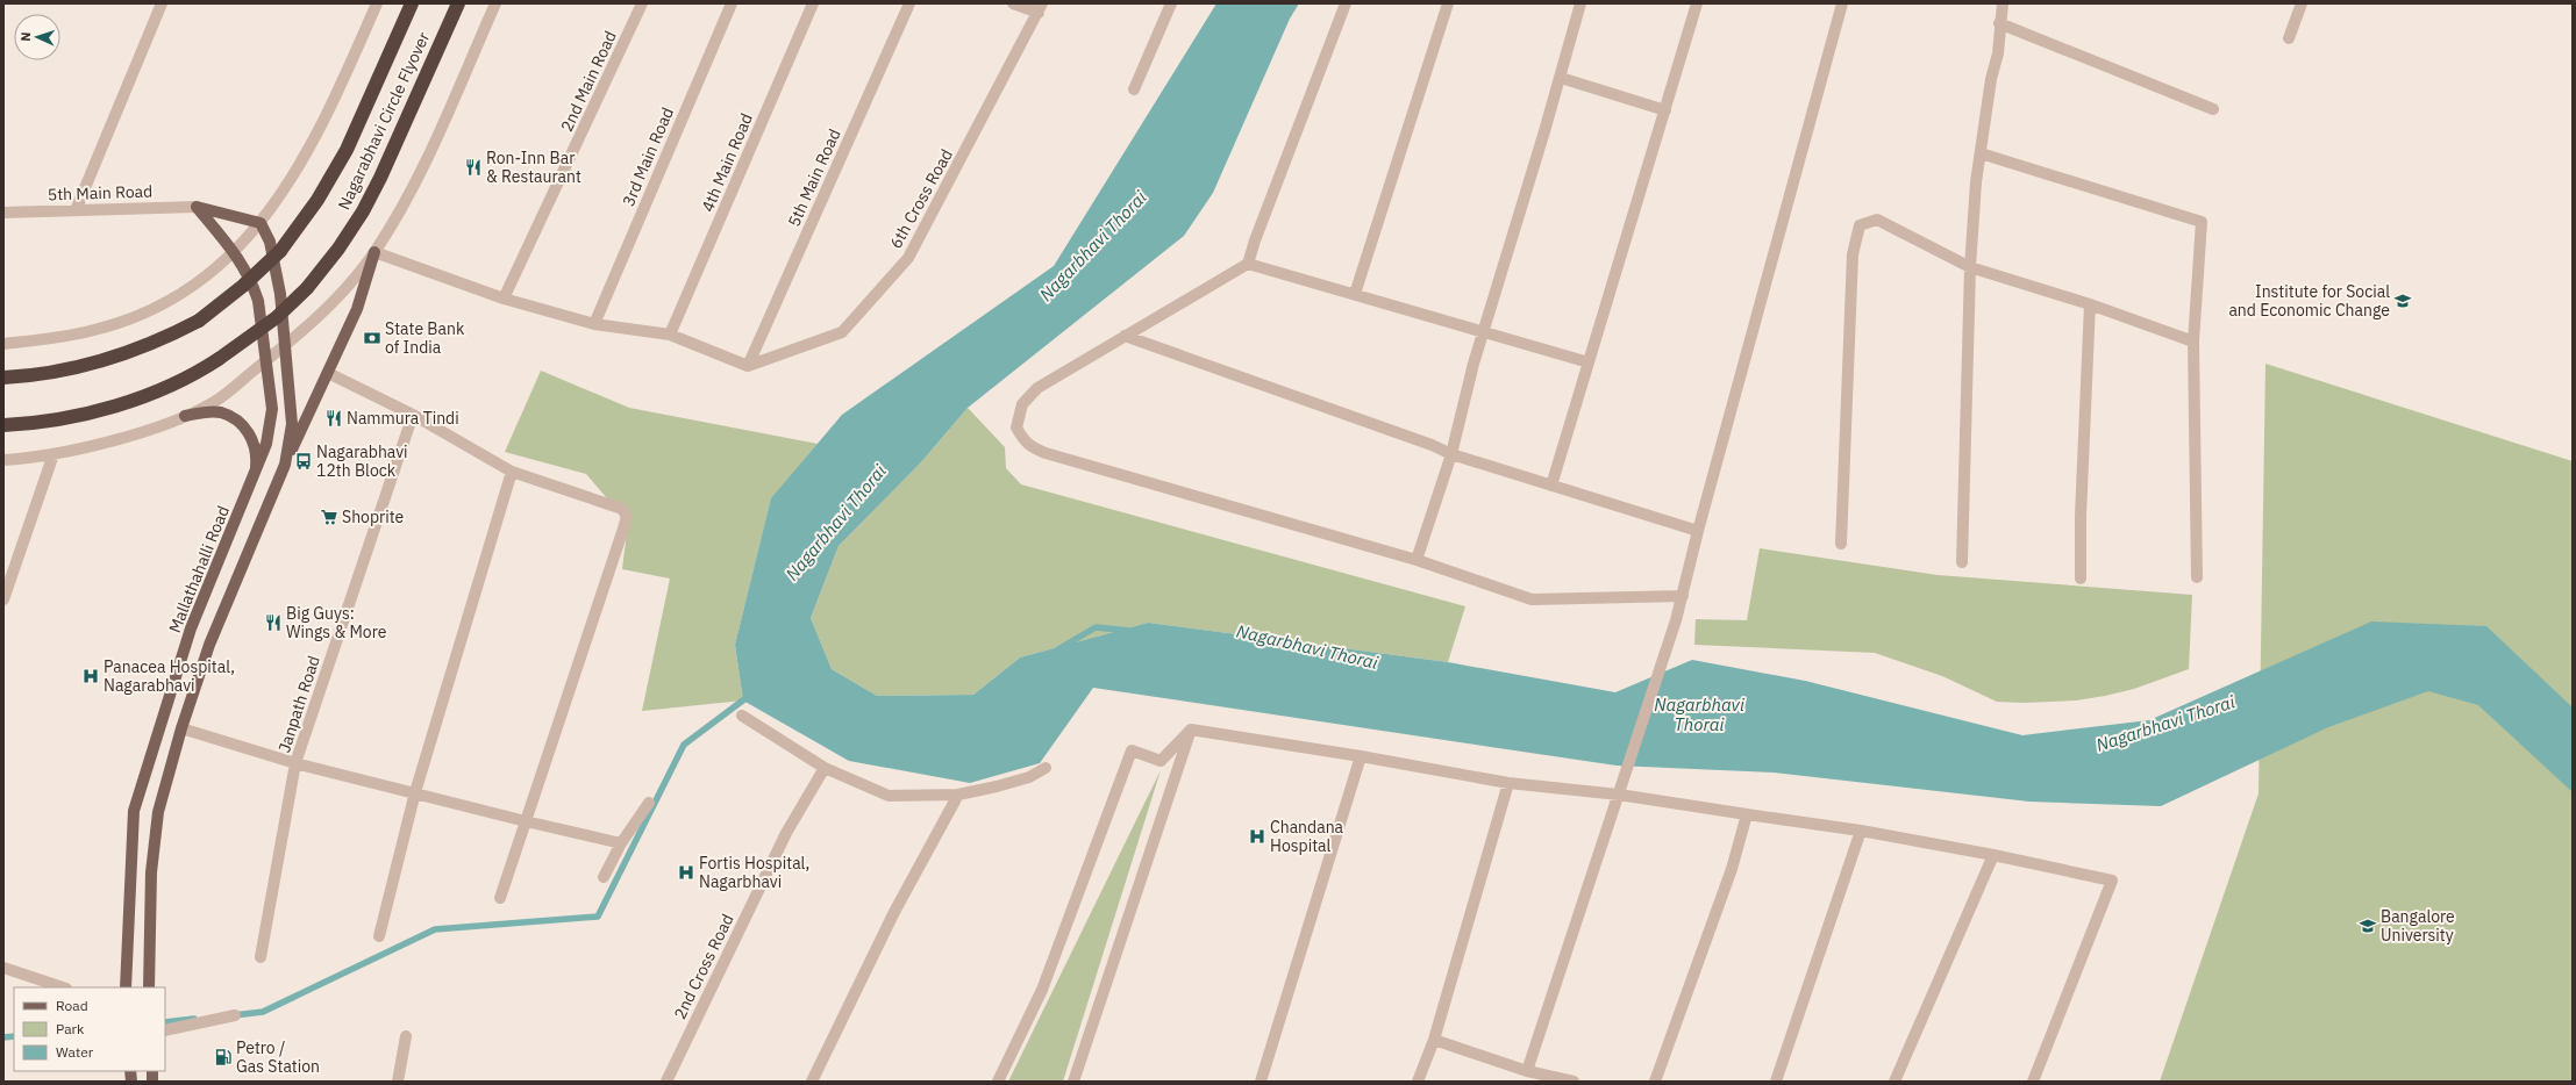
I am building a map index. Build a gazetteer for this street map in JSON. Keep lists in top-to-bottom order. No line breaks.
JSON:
{"streets":{"highway":["Nagarabhavi Circle Flyover"],"main road":["Mallathahalli Road"],"street":["2nd Main Road","3rd Main Road","4th Main Road","5th Main Road","6th Cross Road","Janpath Road","2nd Cross Road"]},"crossings":[["5th Main Road","6th Cross Road"],["5th Main Road","Mallathahalli Road"]],"water":["Nagarbhavi Thorai"],"places":{"restaurant":["Ron-Inn Bar & Restaurant","Nammura Tindi","Big Guys: Wings & More"],"school or university":["Institute for Social and Economic Change","Bangalore University"],"bank":["State Bank of India"],"bus stop":["Nagarabhavi 12th Block"],"supermarket":["Shoprite"],"hospital":["Panacea Hospital, Nagarabhavi","Chandana Hospital","Fortis Hospital, Nagarbhavi"],"fuel station":["Petro / Gas Station"]},"legend":["Road","Park","Water"],"north":"left"}
